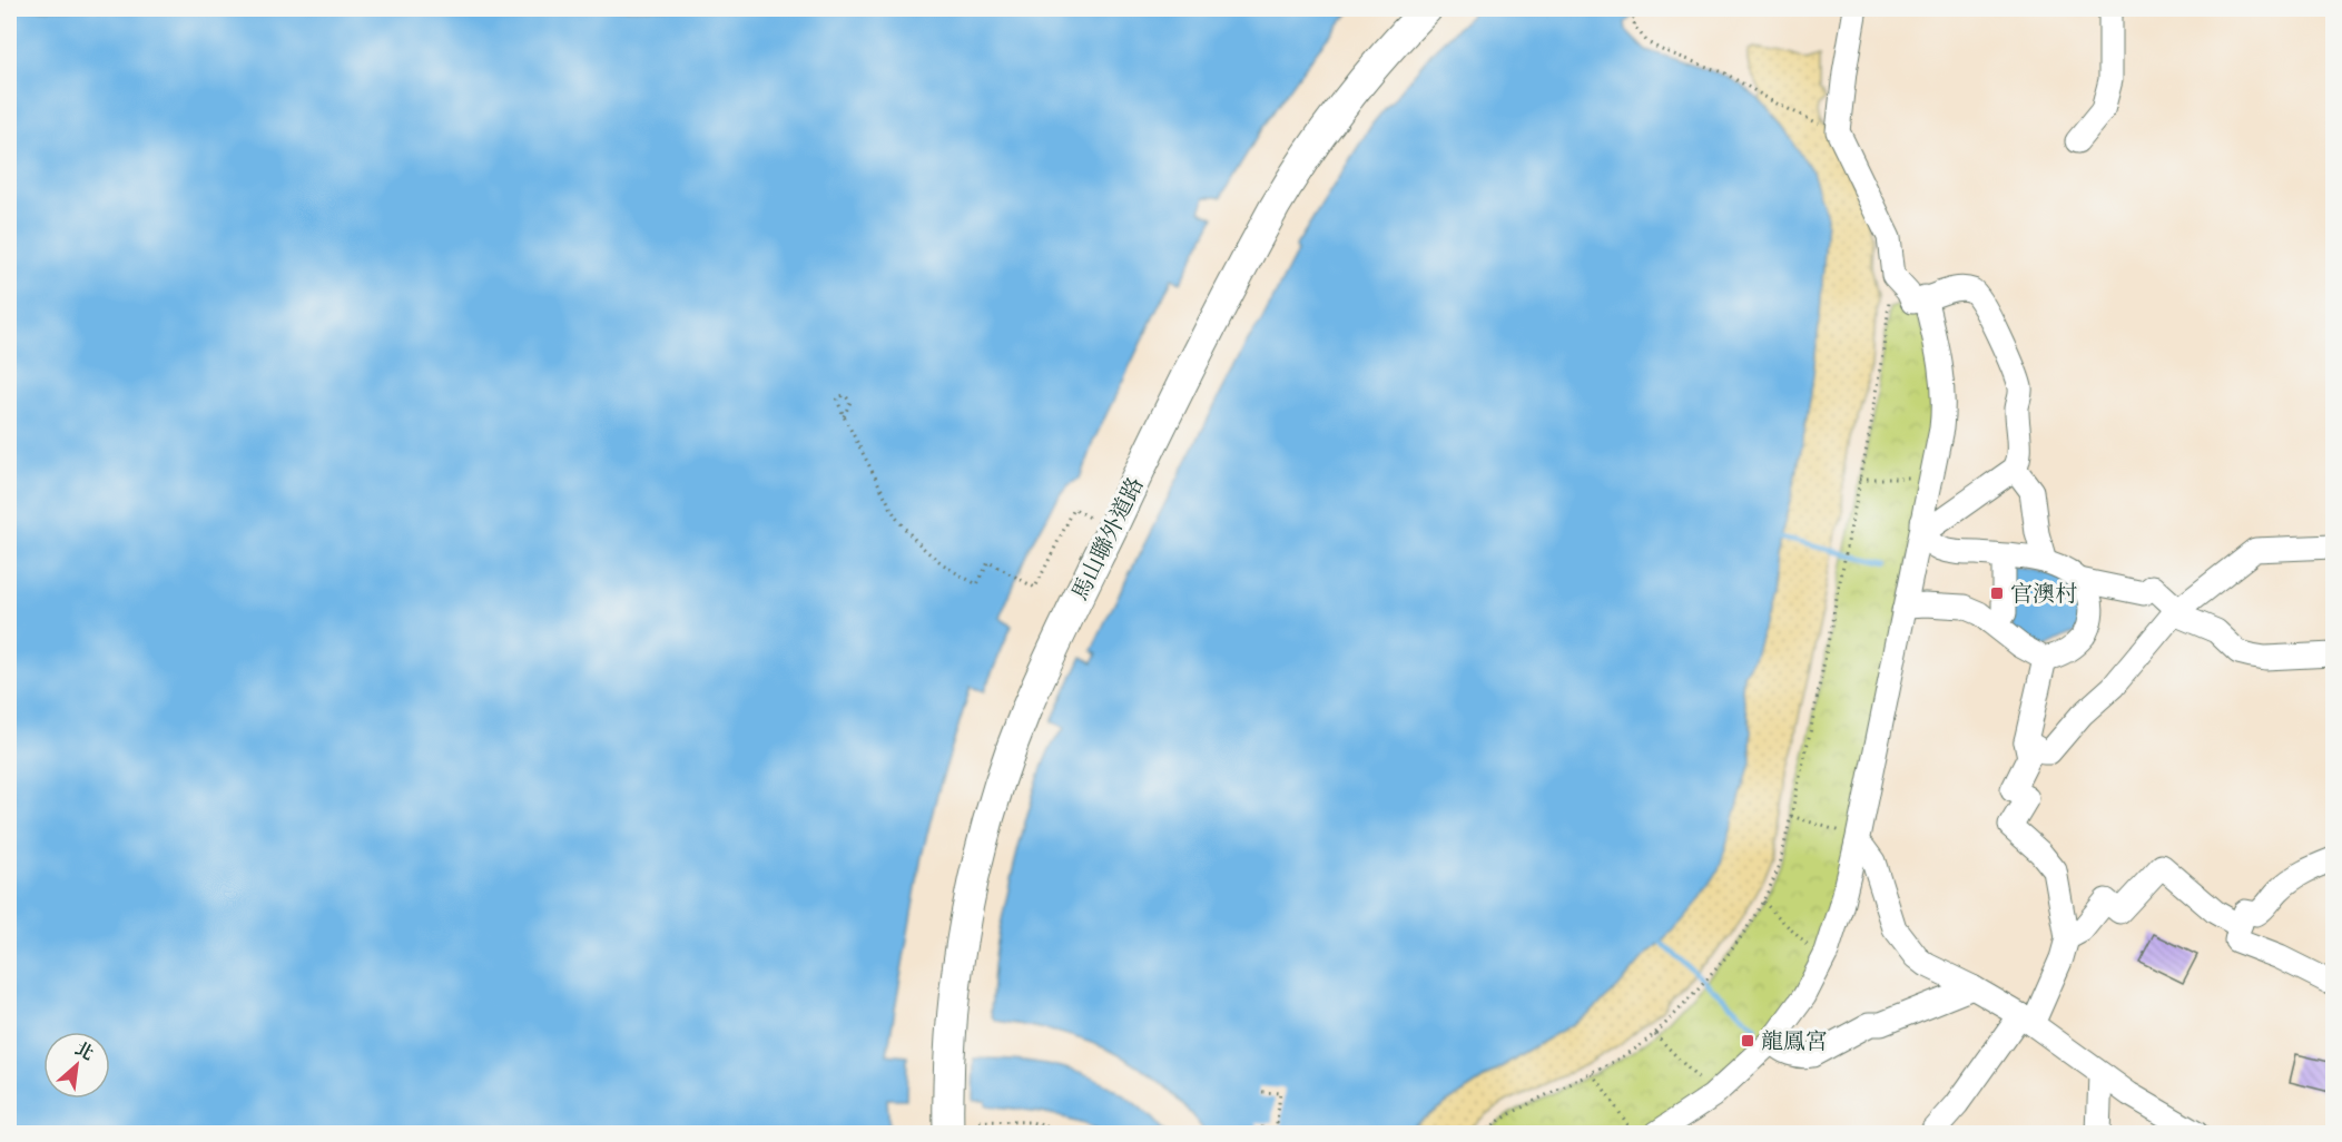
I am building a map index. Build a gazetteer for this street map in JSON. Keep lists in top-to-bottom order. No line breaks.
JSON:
{"streets":{"main road":["馬山聯外道路"]},"places":{"transit":["官澳村","龍鳳宮"]},"north":"top right"}
